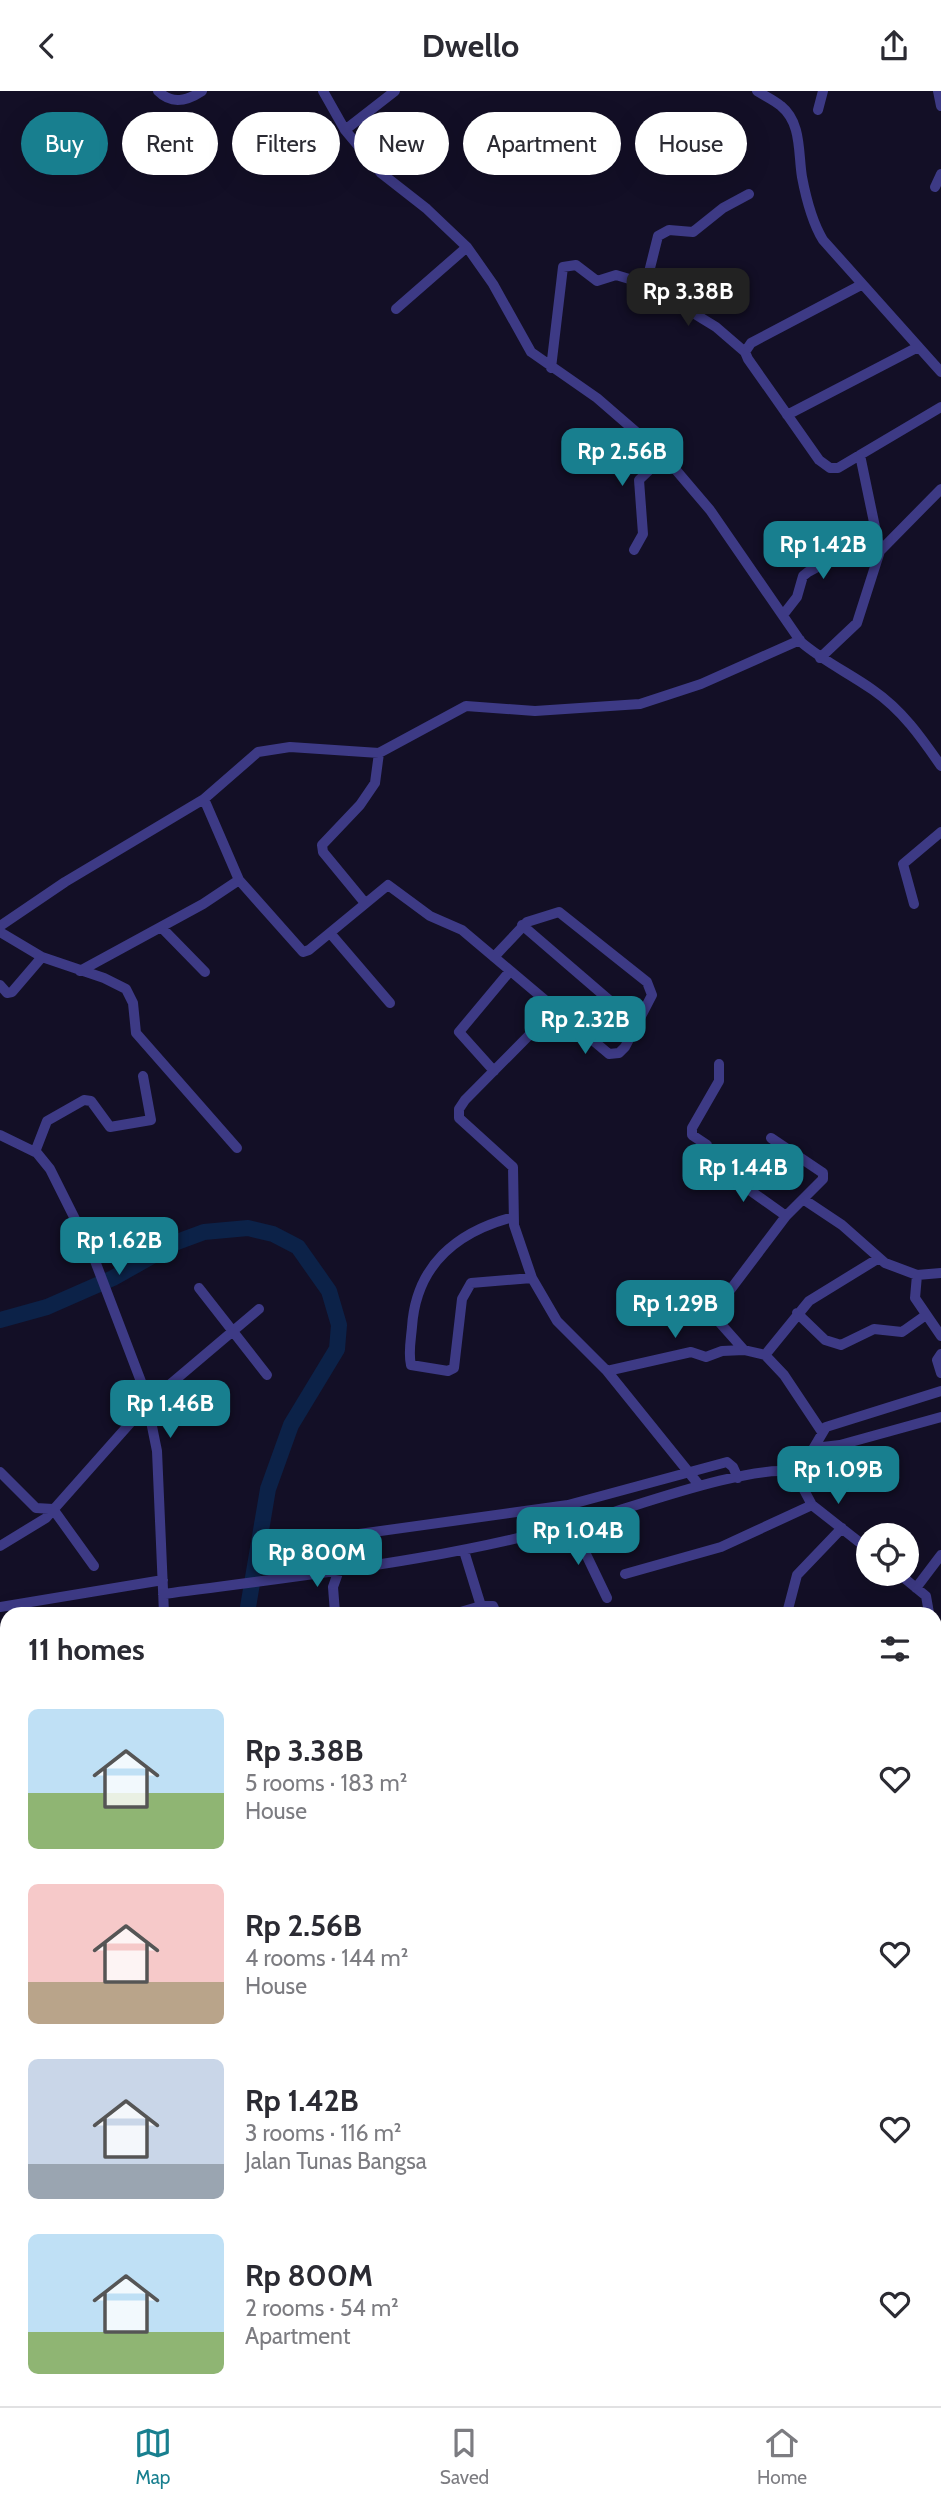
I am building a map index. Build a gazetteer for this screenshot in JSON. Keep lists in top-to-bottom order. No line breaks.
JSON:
{"page":{"header":"Dwello","chip":["Buy","Rent","Filters","New","Apartment","House"],"price":["Rp 3.38B","Rp 2.56B","Rp 1.42B","Rp 2.32B","Rp 1.44B","Rp 1.62B","Rp 1.29B","Rp 1.46B","Rp 1.09B","Rp 1.04B","Rp 800M"],"heading":"11 homes","list":[{"name":"Rp 3.38B","note":"5 rooms · 183 m² · House"},{"name":"Rp 2.56B","note":"4 rooms · 144 m² · House"},{"name":"Rp 1.42B","note":"3 rooms · 116 m² · Jalan Tunas Bangsa"},{"name":"Rp 800M","note":"2 rooms · 54 m² · Apartment"}],"tabs":["Map","Saved","Home"]}}
